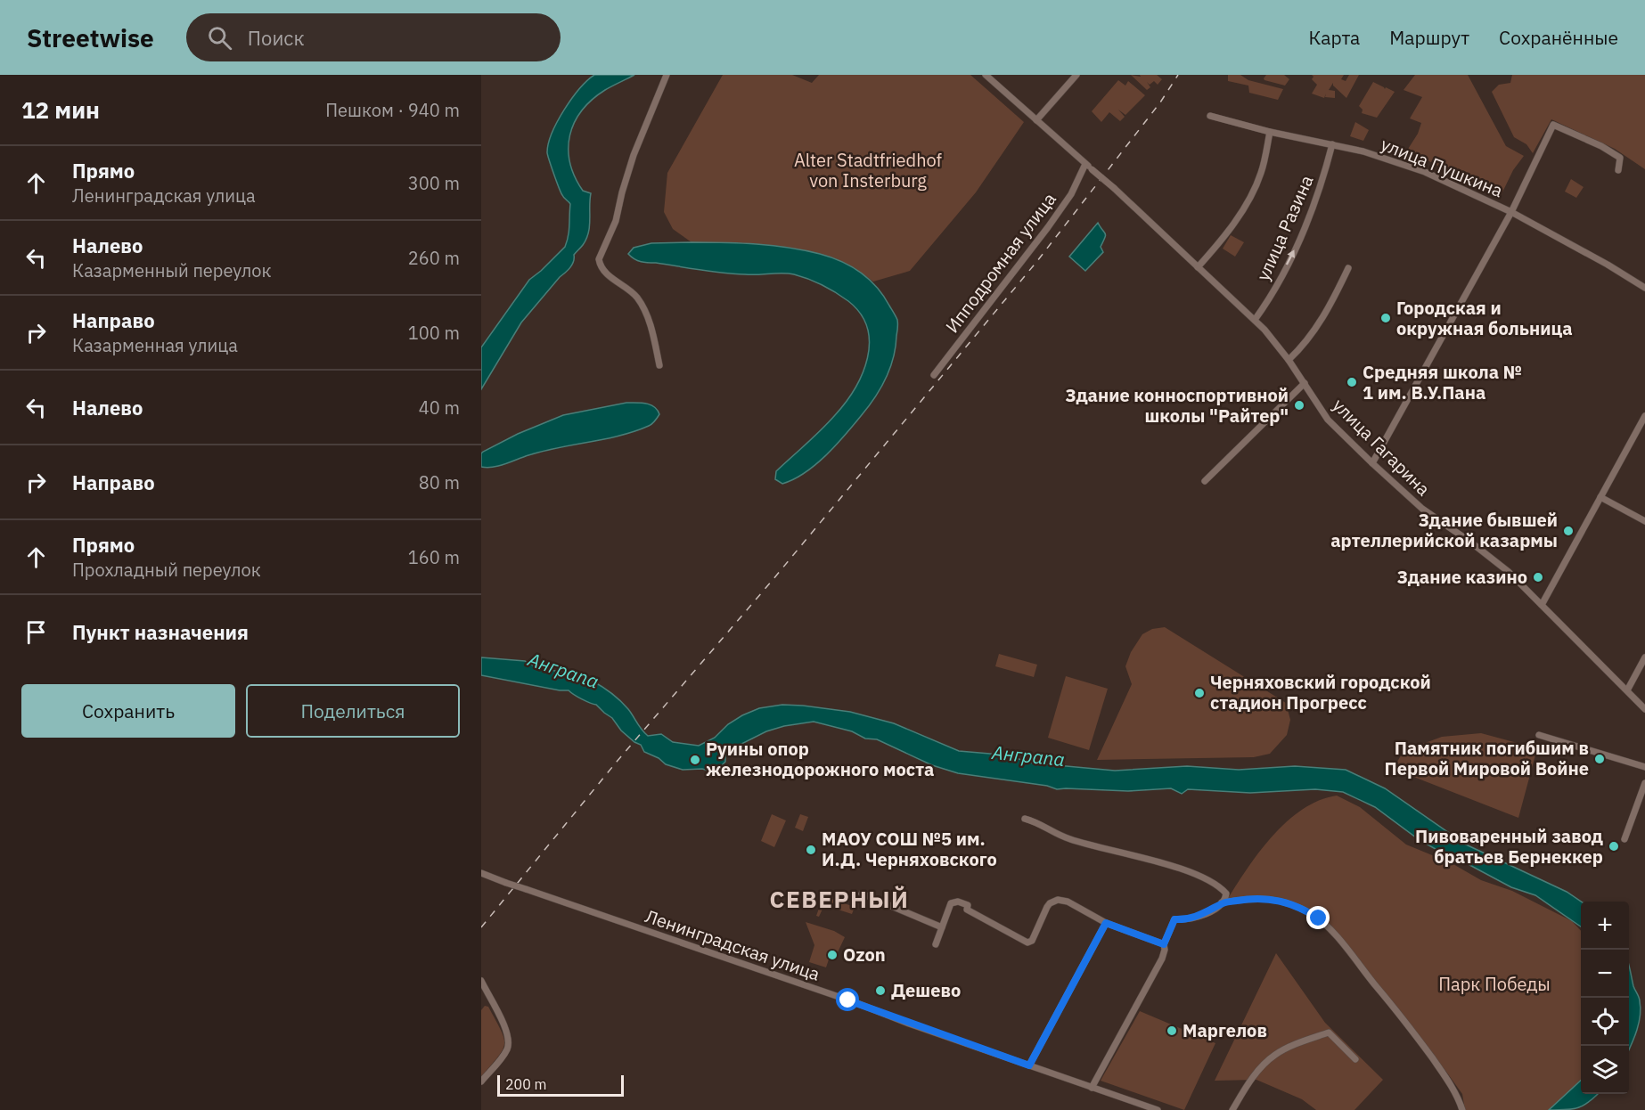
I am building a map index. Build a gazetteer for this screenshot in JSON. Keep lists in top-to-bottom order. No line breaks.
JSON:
{"streets":{"street":["улица Пушкина","улица Разина","Ипподромная улица","улица Гагарина","Ленинградская улица"]},"crossings":[["улица Пушкина","улица Разина"],["улица Разина","улица Гагарина"],["Ипподромная улица","улица Гагарина"]],"one_way":["улица Разина"],"districts":["СЕВЕРНЫЙ"],"water":["Анграпа"],"parks":["Alter Stadtfriedhof von Insterburg","Парк Победы"],"places":["Городская и окружная больница","Средняя школа № 1 им. В.У.Пана","Здание конноспортивной школы \"Райтер\"","Здание бывшей артеллерийской казармы","Здание казино","Черняховский городской стадион Прогресс","Памятник погибшим в Первой Мировой Войне","Руины опор железнодорожного моста","Пивоваренный завод братьев Бернеккер","МАОУ СОШ №5 им. И.Д. Черняховского","Ozon","Дешево","Маргелов"],"scale_bar":"200 m","page":{"header":"Streetwise","search":"Поиск","nav":["Карта","Маршрут","Сохранённые"],"heading":["12 мин","Пешком · 940 m"],"list":[["Прямо","Ленинградская улица","300 m"],["Налево","Казарменный переулок","260 m"],["Направо","Казарменная улица","100 m"],["Налево","40 m"],["Направо","80 m"],["Прямо","Прохладный переулок","160 m"],"Пункт назначения"],"buttons":["Сохранить","Поделиться"],"map_buttons":["+","−"],"scale":"200 m"}}
